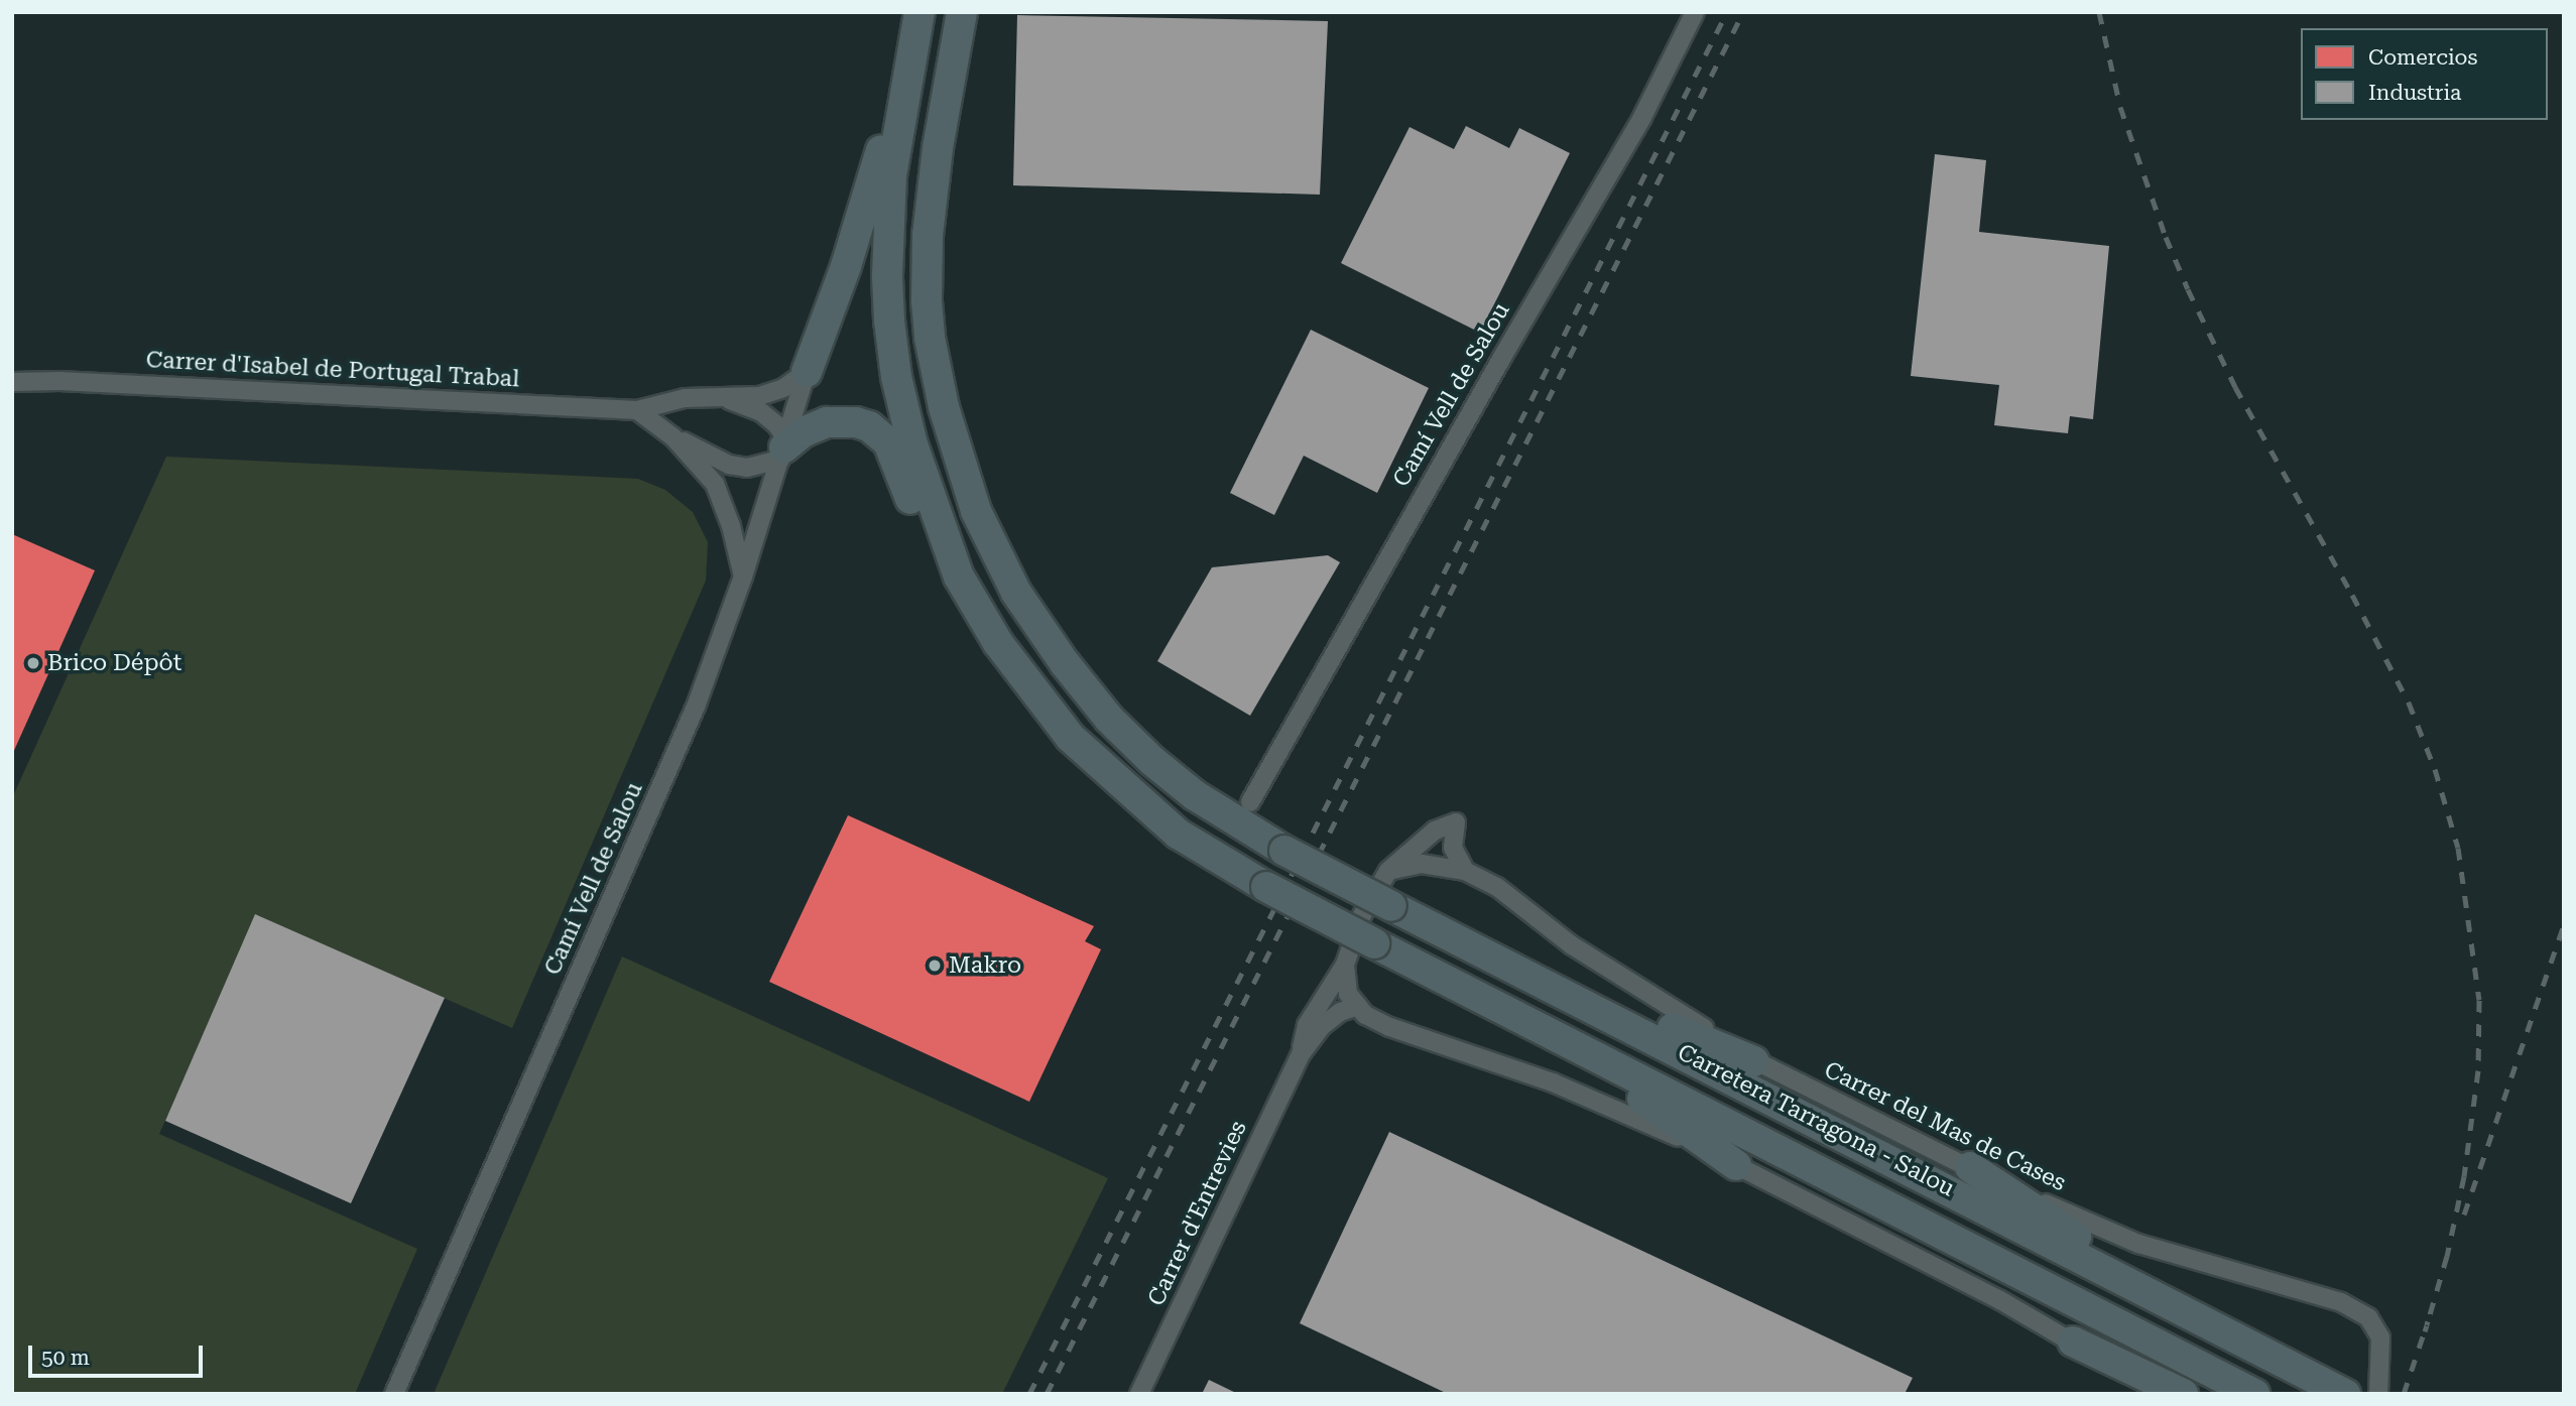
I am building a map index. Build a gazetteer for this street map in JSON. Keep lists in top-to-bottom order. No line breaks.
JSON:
{"streets":{"highway":["Carretera Tarragona - Salou"],"street":["Carrer d'Isabel de Portugal Trabal","Camí Vell de Salou","Carrer del Mas de Cases","Carrer d'Entrevies"]},"crossings":[["Camí Vell de Salou","Carretera Tarragona - Salou"]],"places":["Brico Dépôt","Makro"],"legend":["Comercios","Industria"],"scale_bar":"50 m"}
